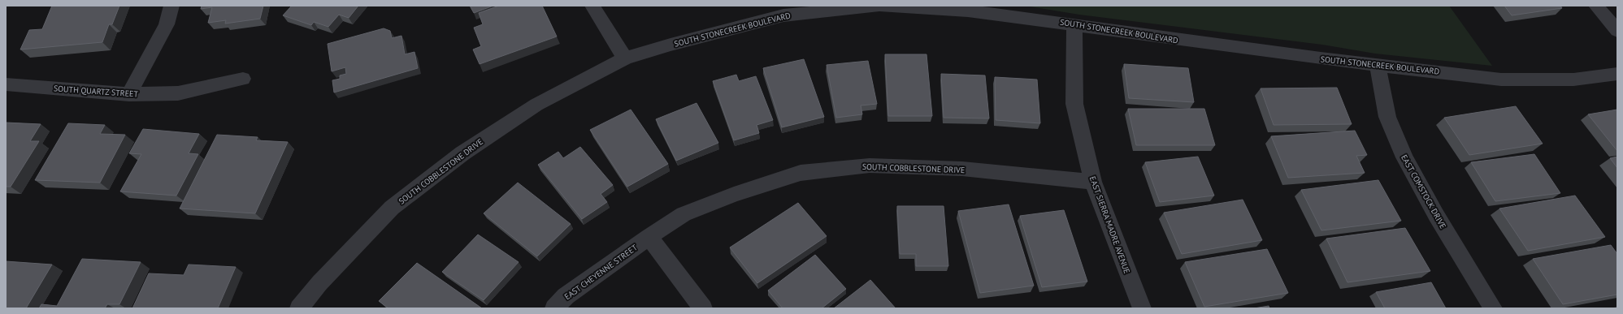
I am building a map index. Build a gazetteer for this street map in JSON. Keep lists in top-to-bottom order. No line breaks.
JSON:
{"streets":{"street":["SOUTH STONECREEK BOULEVARD","SOUTH QUARTZ STREET","SOUTH COBBLESTONE DRIVE","EAST COMSTOCK DRIVE","EAST SIERRA MADRE AVENUE","EAST CHEYENNE STREET"]},"crossings":[["SOUTH STONECREEK BOULEVARD","SOUTH COBBLESTONE DRIVE"],["SOUTH STONECREEK BOULEVARD","EAST COMSTOCK DRIVE"],["SOUTH STONECREEK BOULEVARD","EAST SIERRA MADRE AVENUE"],["SOUTH COBBLESTONE DRIVE","EAST SIERRA MADRE AVENUE"],["SOUTH COBBLESTONE DRIVE","EAST CHEYENNE STREET"]]}
